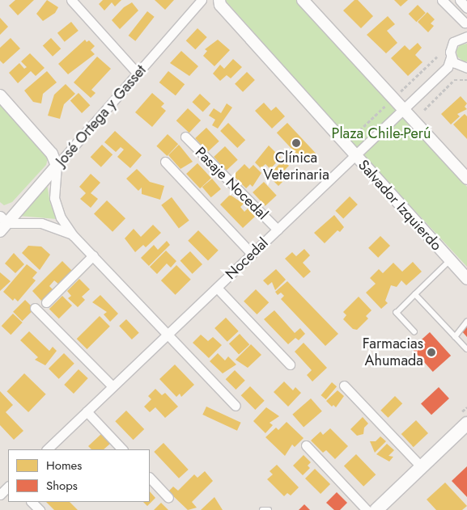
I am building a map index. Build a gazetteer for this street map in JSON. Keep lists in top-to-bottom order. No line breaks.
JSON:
{"streets":{"street":["José Ortega y Gasset","Pasaje Nocedal","Salvador Izquierdo","Nocedal"]},"crossings":[["Pasaje Nocedal","Nocedal"],["Salvador Izquierdo","Nocedal"]],"parks":["Plaza Chile-Perú"],"places":["Clínica Veterinaria","Farmacias Ahumada"],"legend":["Homes","Shops"]}
